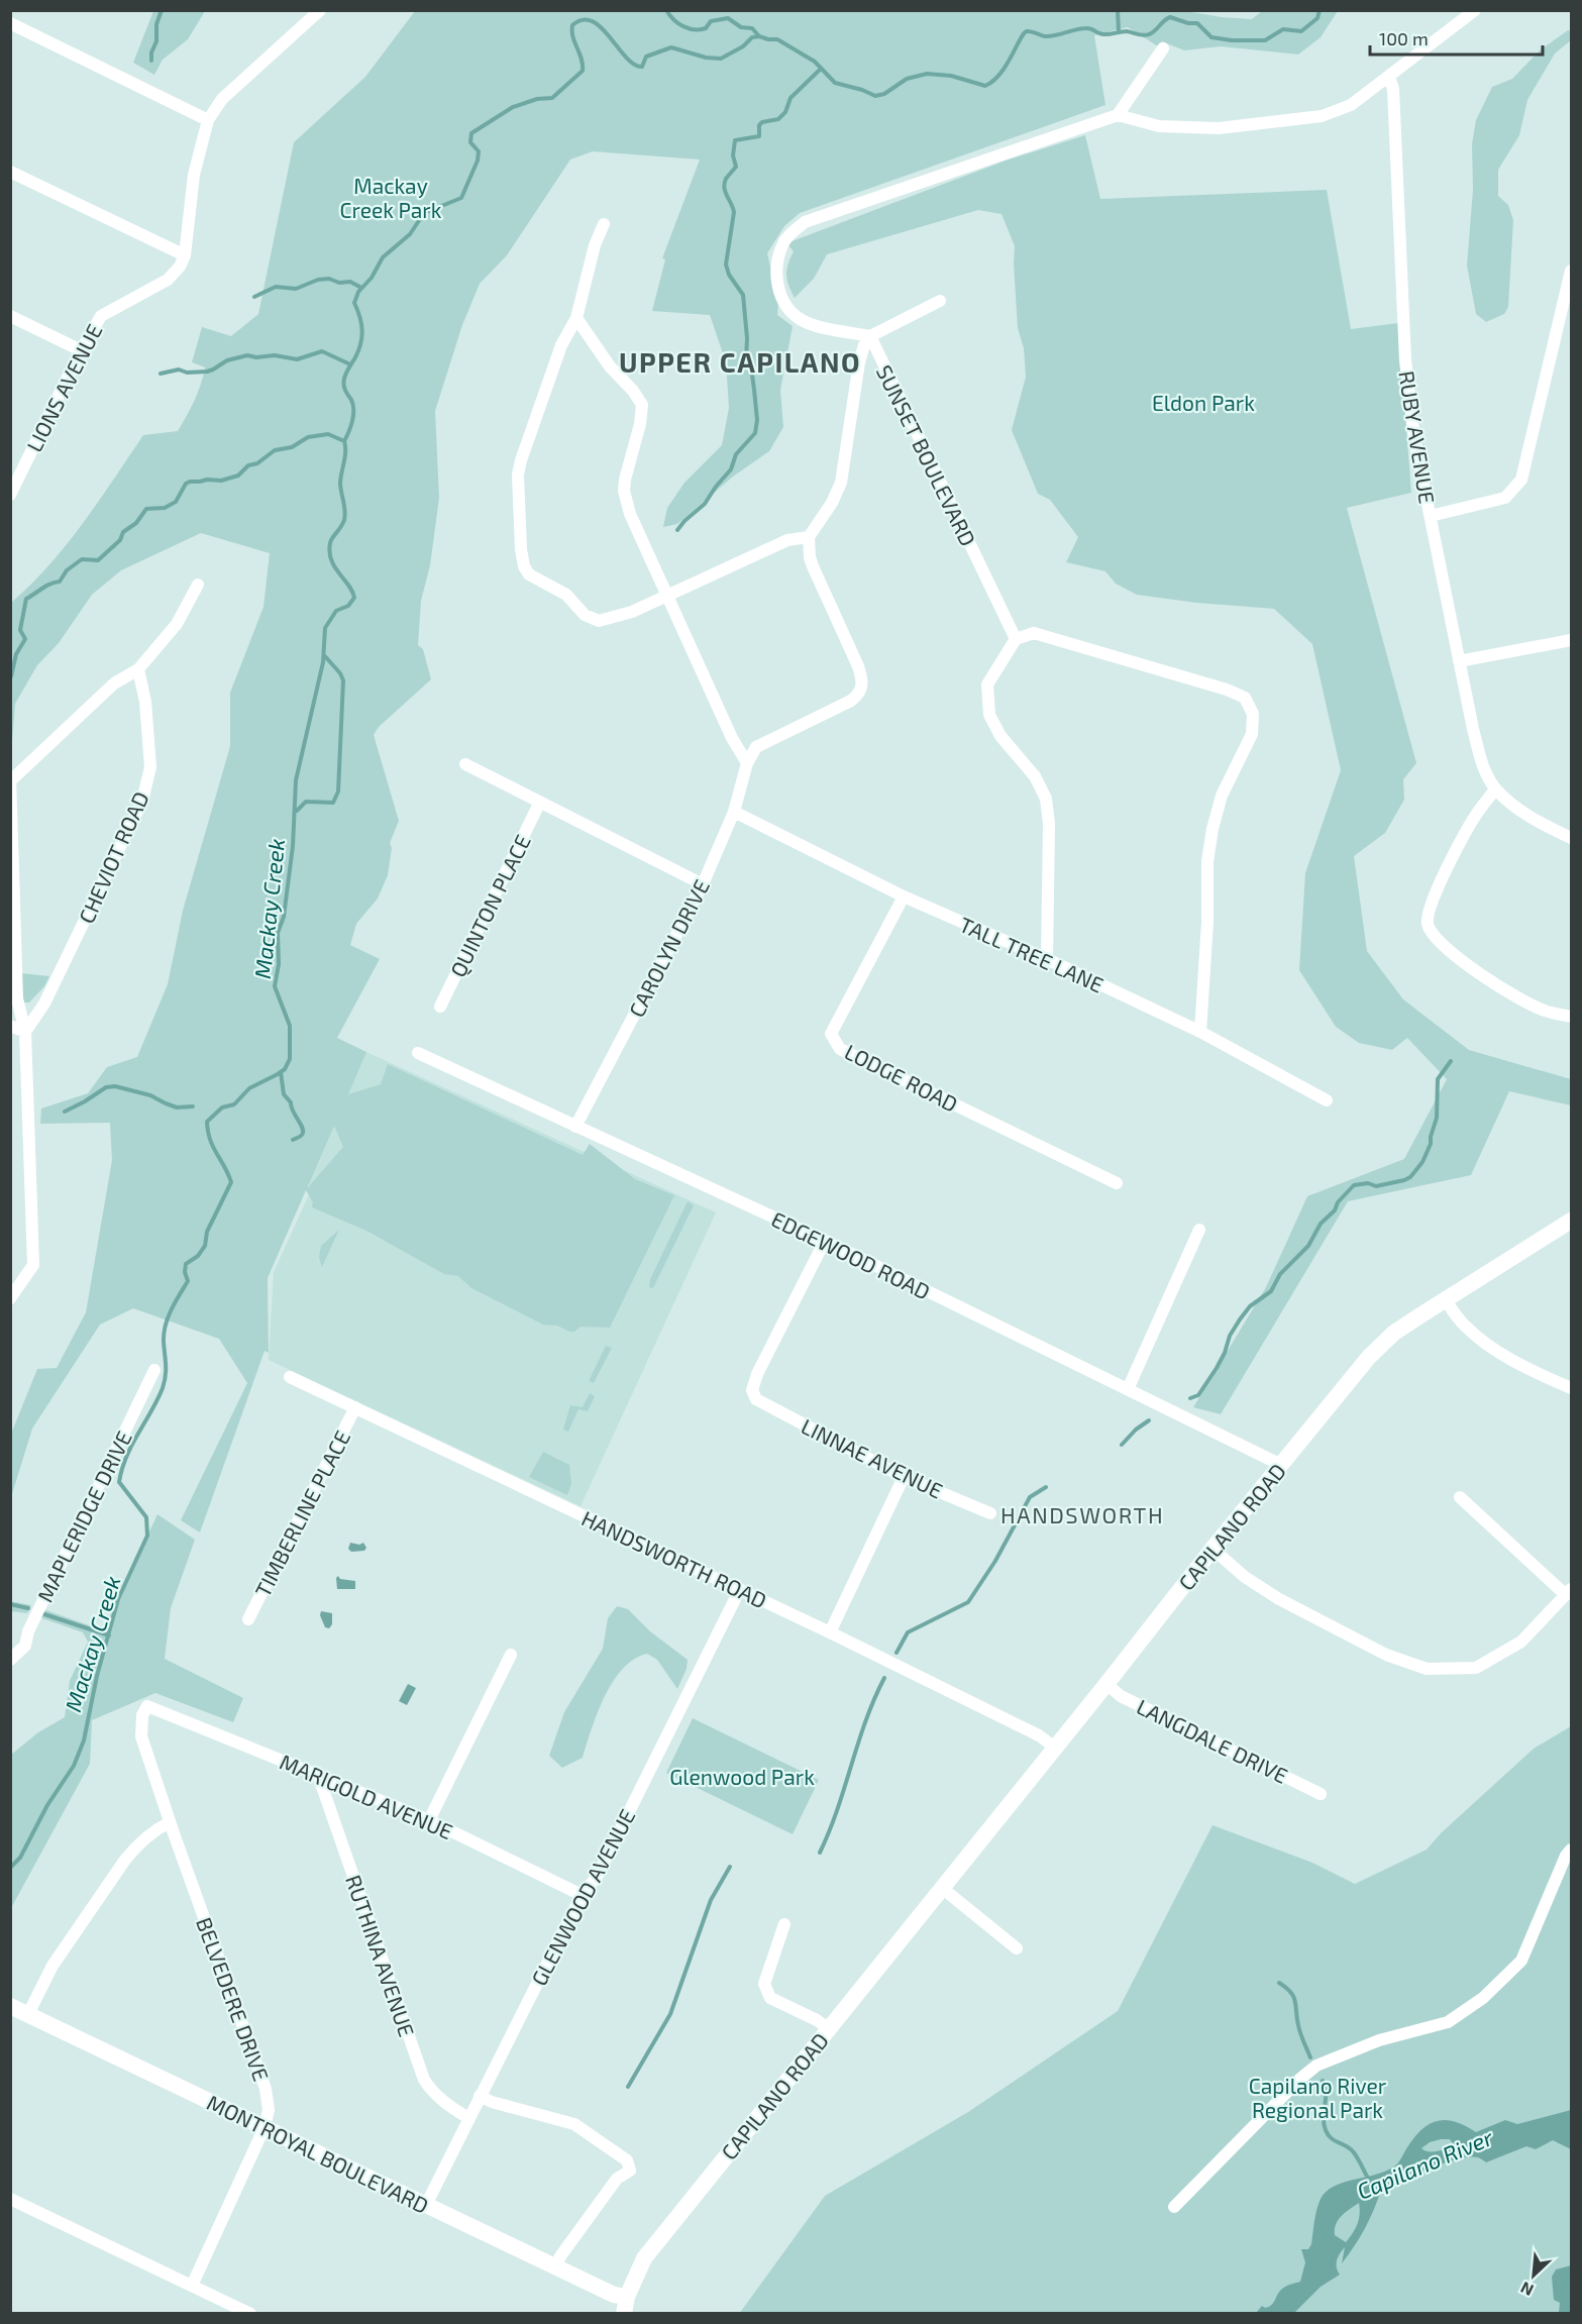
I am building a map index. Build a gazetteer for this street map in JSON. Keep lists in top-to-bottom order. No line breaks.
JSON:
{"streets":{"main road":["CAPILANO ROAD","MONTROYAL BOULEVARD"],"street":["LIONS AVENUE","RUBY AVENUE","SUNSET BOULEVARD","CHEVIOT ROAD","QUINTON PLACE","CAROLYN DRIVE","TALL TREE LANE","LODGE ROAD","EDGEWOOD ROAD","LINNAE AVENUE","TIMBERLINE PLACE","MAPLERIDGE DRIVE","HANDSWORTH ROAD","LANGDALE DRIVE","MARIGOLD AVENUE","GLENWOOD AVENUE","RUTHINA AVENUE","BELVEDERE DRIVE"]},"crossings":[["CAROLYN DRIVE","TALL TREE LANE"],["CAROLYN DRIVE","EDGEWOOD ROAD"],["TALL TREE LANE","LODGE ROAD"],["EDGEWOOD ROAD","LINNAE AVENUE"],["EDGEWOOD ROAD","CAPILANO ROAD"],["TIMBERLINE PLACE","HANDSWORTH ROAD"],["CAPILANO ROAD","HANDSWORTH ROAD"],["CAPILANO ROAD","LANGDALE DRIVE"],["CAPILANO ROAD","MONTROYAL BOULEVARD"],["HANDSWORTH ROAD","GLENWOOD AVENUE"],["MARIGOLD AVENUE","GLENWOOD AVENUE"],["MARIGOLD AVENUE","RUTHINA AVENUE"],["MARIGOLD AVENUE","BELVEDERE DRIVE"],["GLENWOOD AVENUE","RUTHINA AVENUE"],["GLENWOOD AVENUE","MONTROYAL BOULEVARD"],["BELVEDERE DRIVE","MONTROYAL BOULEVARD"]],"districts":["UPPER CAPILANO","HANDSWORTH"],"water":["Mackay Creek","Capilano River"],"parks":["Mackay Creek Park","Eldon Park","Glenwood Park","Capilano River Regional Park"],"scale_bar":"100 m","north":"bottom left"}
